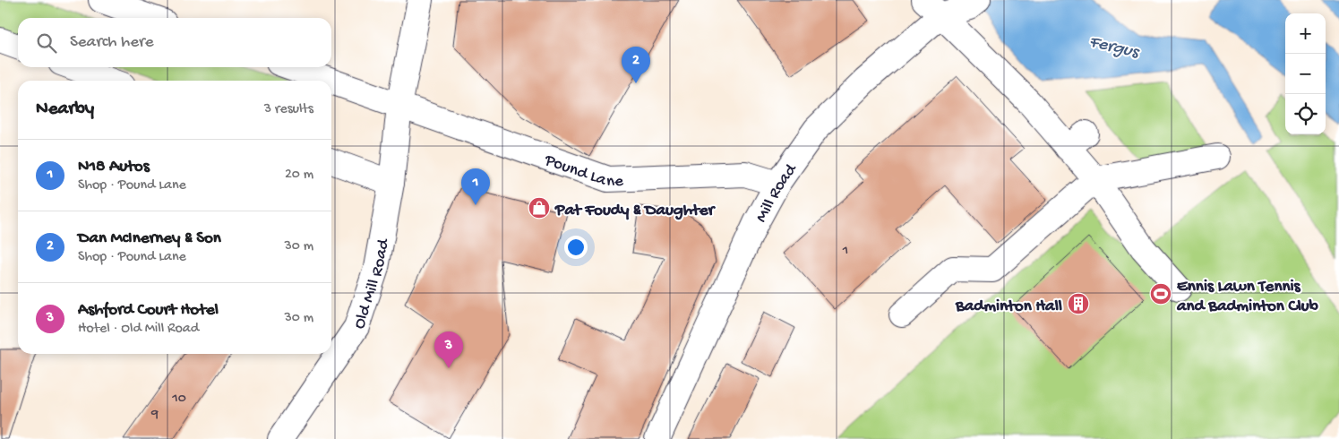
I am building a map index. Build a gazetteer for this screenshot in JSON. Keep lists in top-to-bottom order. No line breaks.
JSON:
{"streets":{"street":["Pound Lane","Mill Road","Old Mill Road"]},"crossings":[["Pound Lane","Mill Road"],["Pound Lane","Old Mill Road"]],"water":["Fergus"],"places":{"shop":["Pat Foudy & Daughter"],"sports":["Ennis Lawn Tennis and Badminton Club"],"building":["Badminton Hall"]},"house_numbers":["1","10","9"],"page":{"map_buttons":["+","−"],"search":"Search here","pins":["2","1","3"],"heading":["Nearby","3 results"],"list":[{"mark":"1","name":"N18 Autos","note":"Shop · Pound Lane","value":"20 m"},{"mark":"2","name":"Dan McInerney & Son","note":"Shop · Pound Lane","value":"30 m"},{"mark":"3","name":"Ashford Court Hotel","note":"Hotel · Old Mill Road","value":"30 m"}]}}
